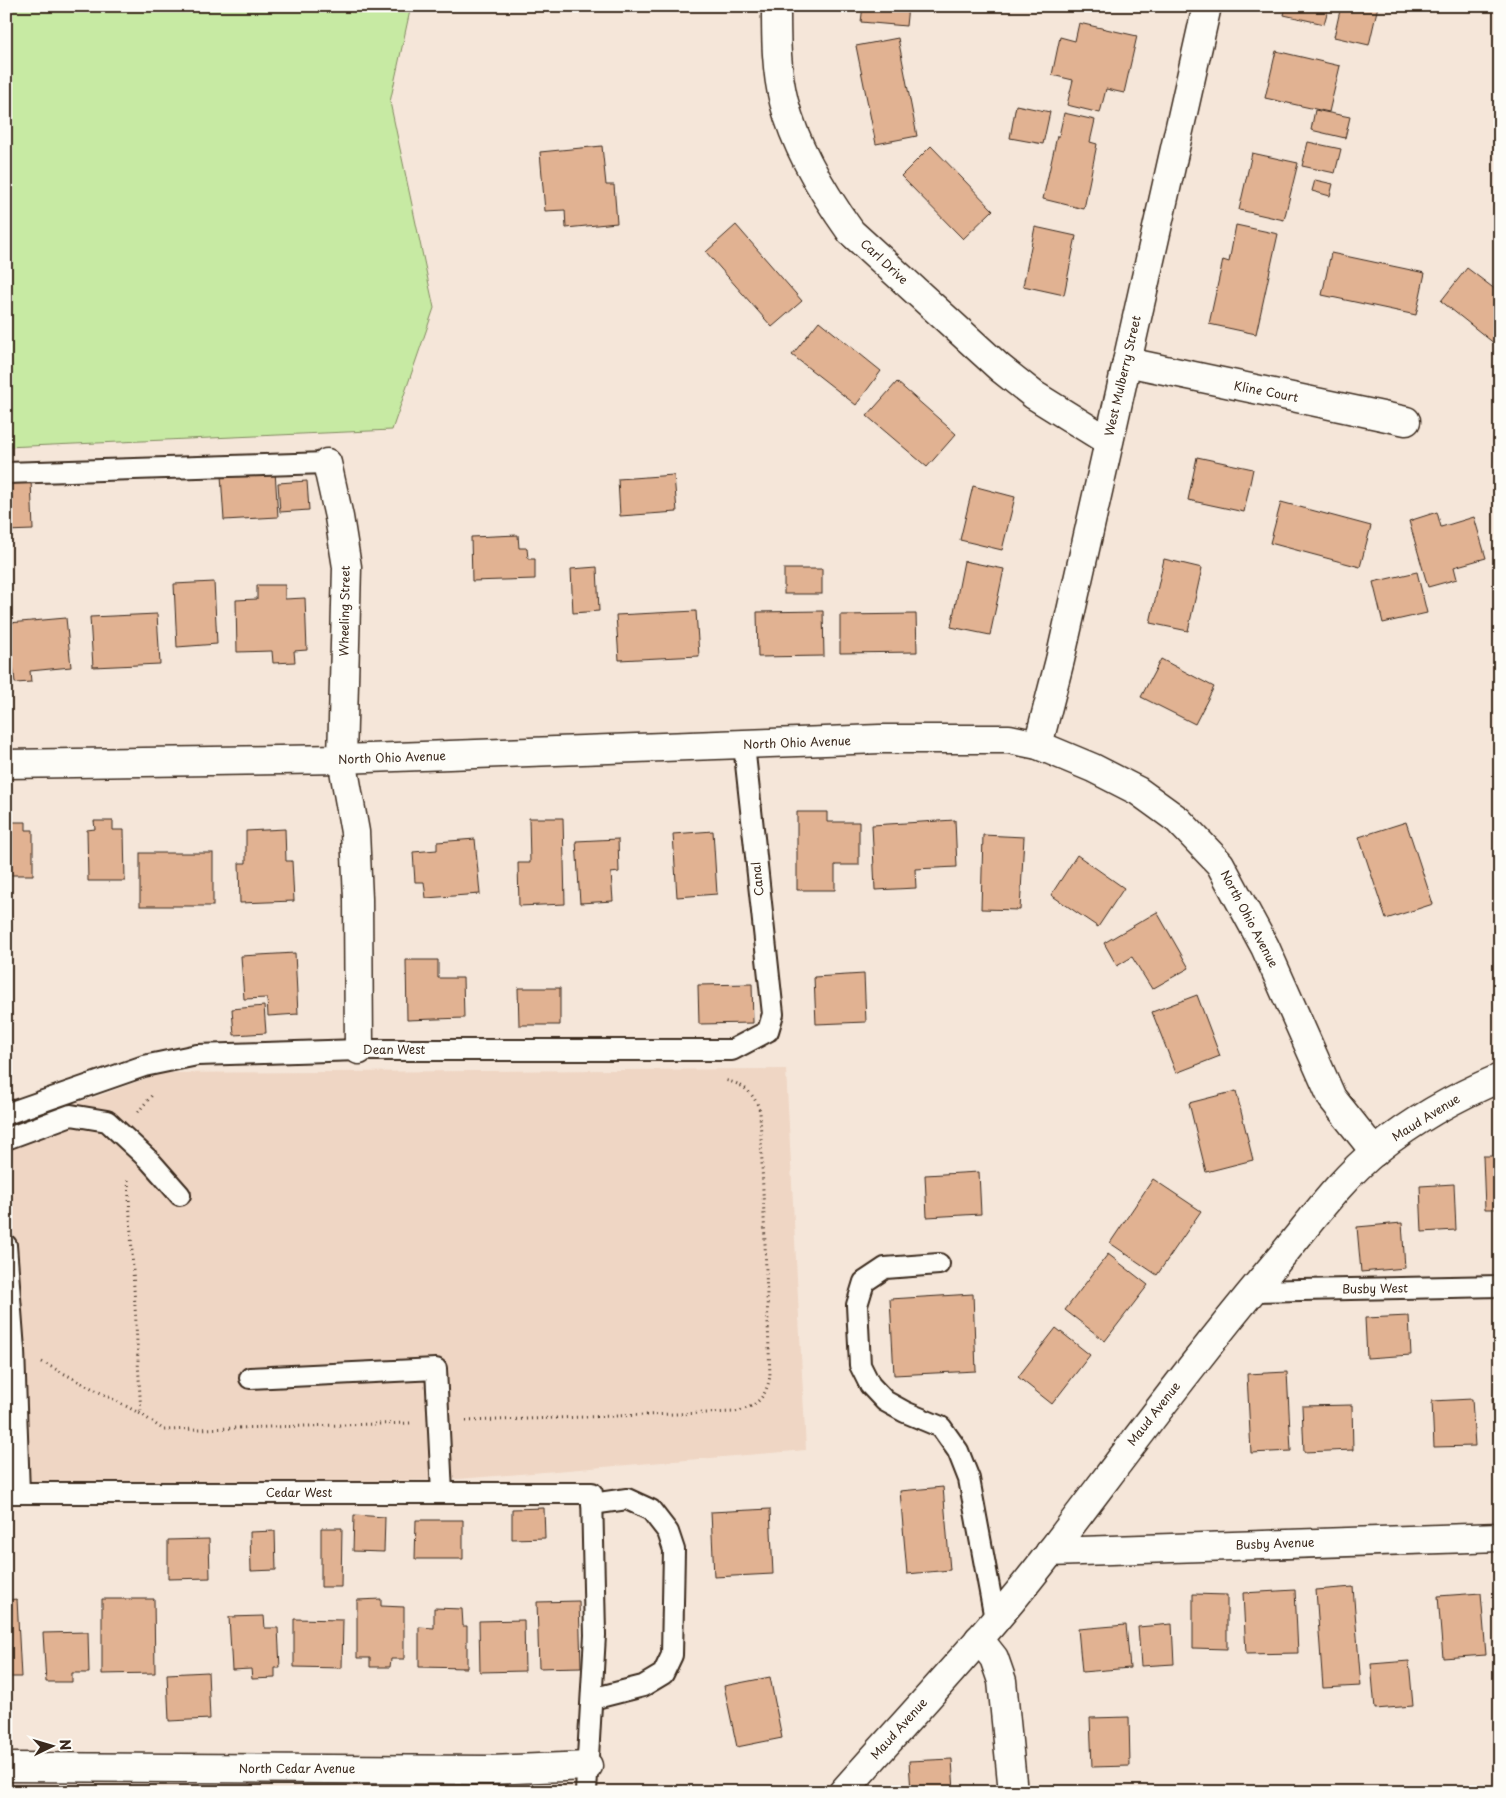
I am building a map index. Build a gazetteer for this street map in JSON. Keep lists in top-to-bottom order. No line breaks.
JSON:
{"streets":{"street":["Carl Drive","West Mulberry Street","Kline Court","Wheeling Street","North Ohio Avenue","Maud Avenue","Busby Avenue","North Cedar Avenue"],"lane":["Canal","Dean West","Busby West","Cedar West"]},"crossings":[["Carl Drive","West Mulberry Street"],["West Mulberry Street","Kline Court"],["West Mulberry Street","North Ohio Avenue"],["Wheeling Street","North Ohio Avenue"],["Wheeling Street","Dean West"],["North Ohio Avenue","Canal"],["North Ohio Avenue","Maud Avenue"],["Canal","Dean West"],["Maud Avenue","Busby West"],["Maud Avenue","Busby Avenue"]],"north":"right"}
